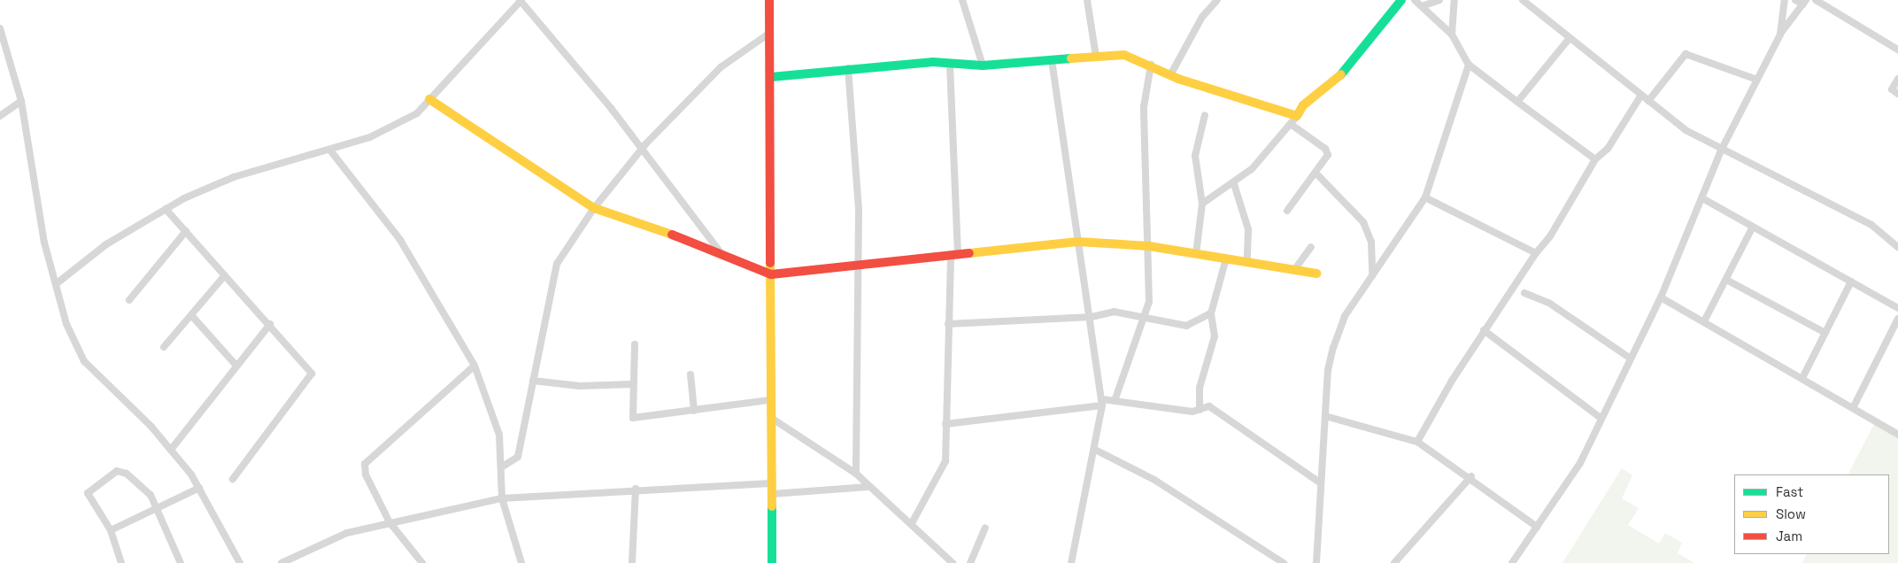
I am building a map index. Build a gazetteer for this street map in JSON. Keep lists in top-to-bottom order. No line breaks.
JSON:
{"legend":["Fast","Slow","Jam"]}
